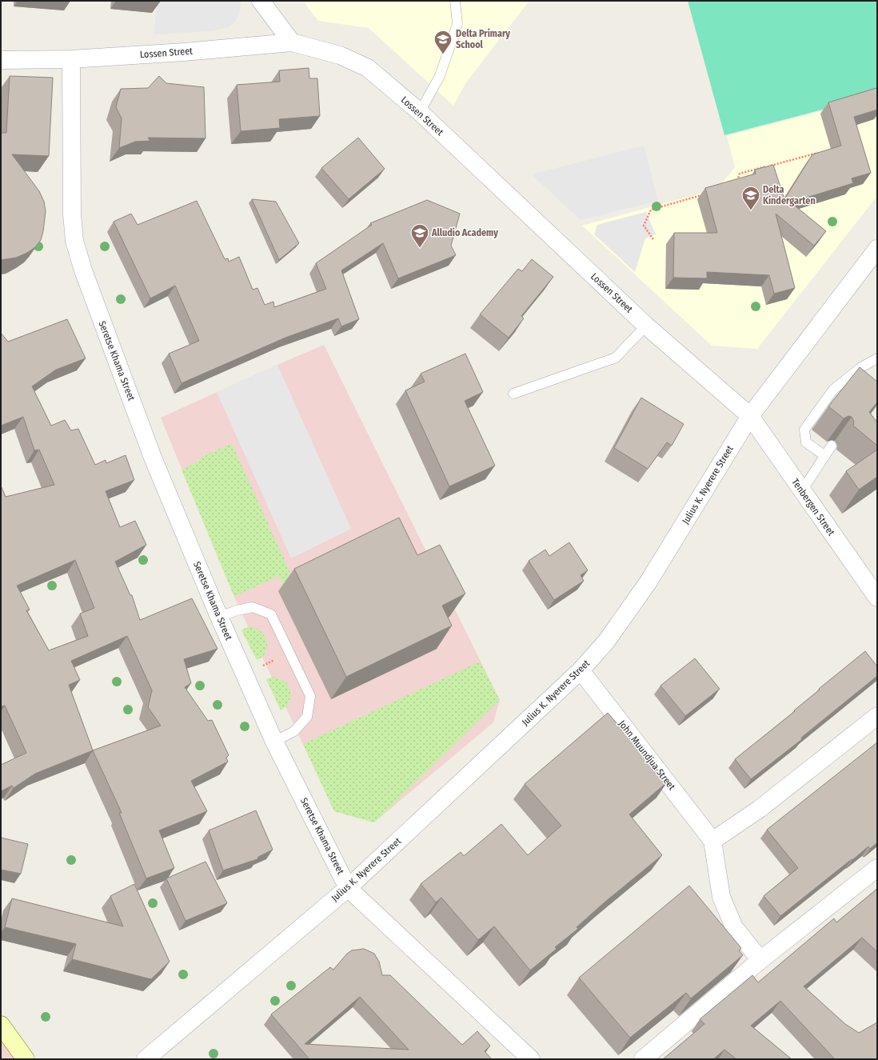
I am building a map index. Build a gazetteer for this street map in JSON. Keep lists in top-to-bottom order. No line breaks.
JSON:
{"streets":{"street":["Lossen Street","Seretse Khama Street","Julius K. Nyerere Street","Tenbergen Street","John Muundjua Street"]},"crossings":[["Lossen Street","Seretse Khama Street"],["Lossen Street","Julius K. Nyerere Street"],["Lossen Street","Tenbergen Street"],["Seretse Khama Street","Julius K. Nyerere Street"],["Julius K. Nyerere Street","Tenbergen Street"],["Julius K. Nyerere Street","John Muundjua Street"]],"places":{"school or university":["Delta Primary School","Delta Kindergarten","Alludio Academy"]}}
